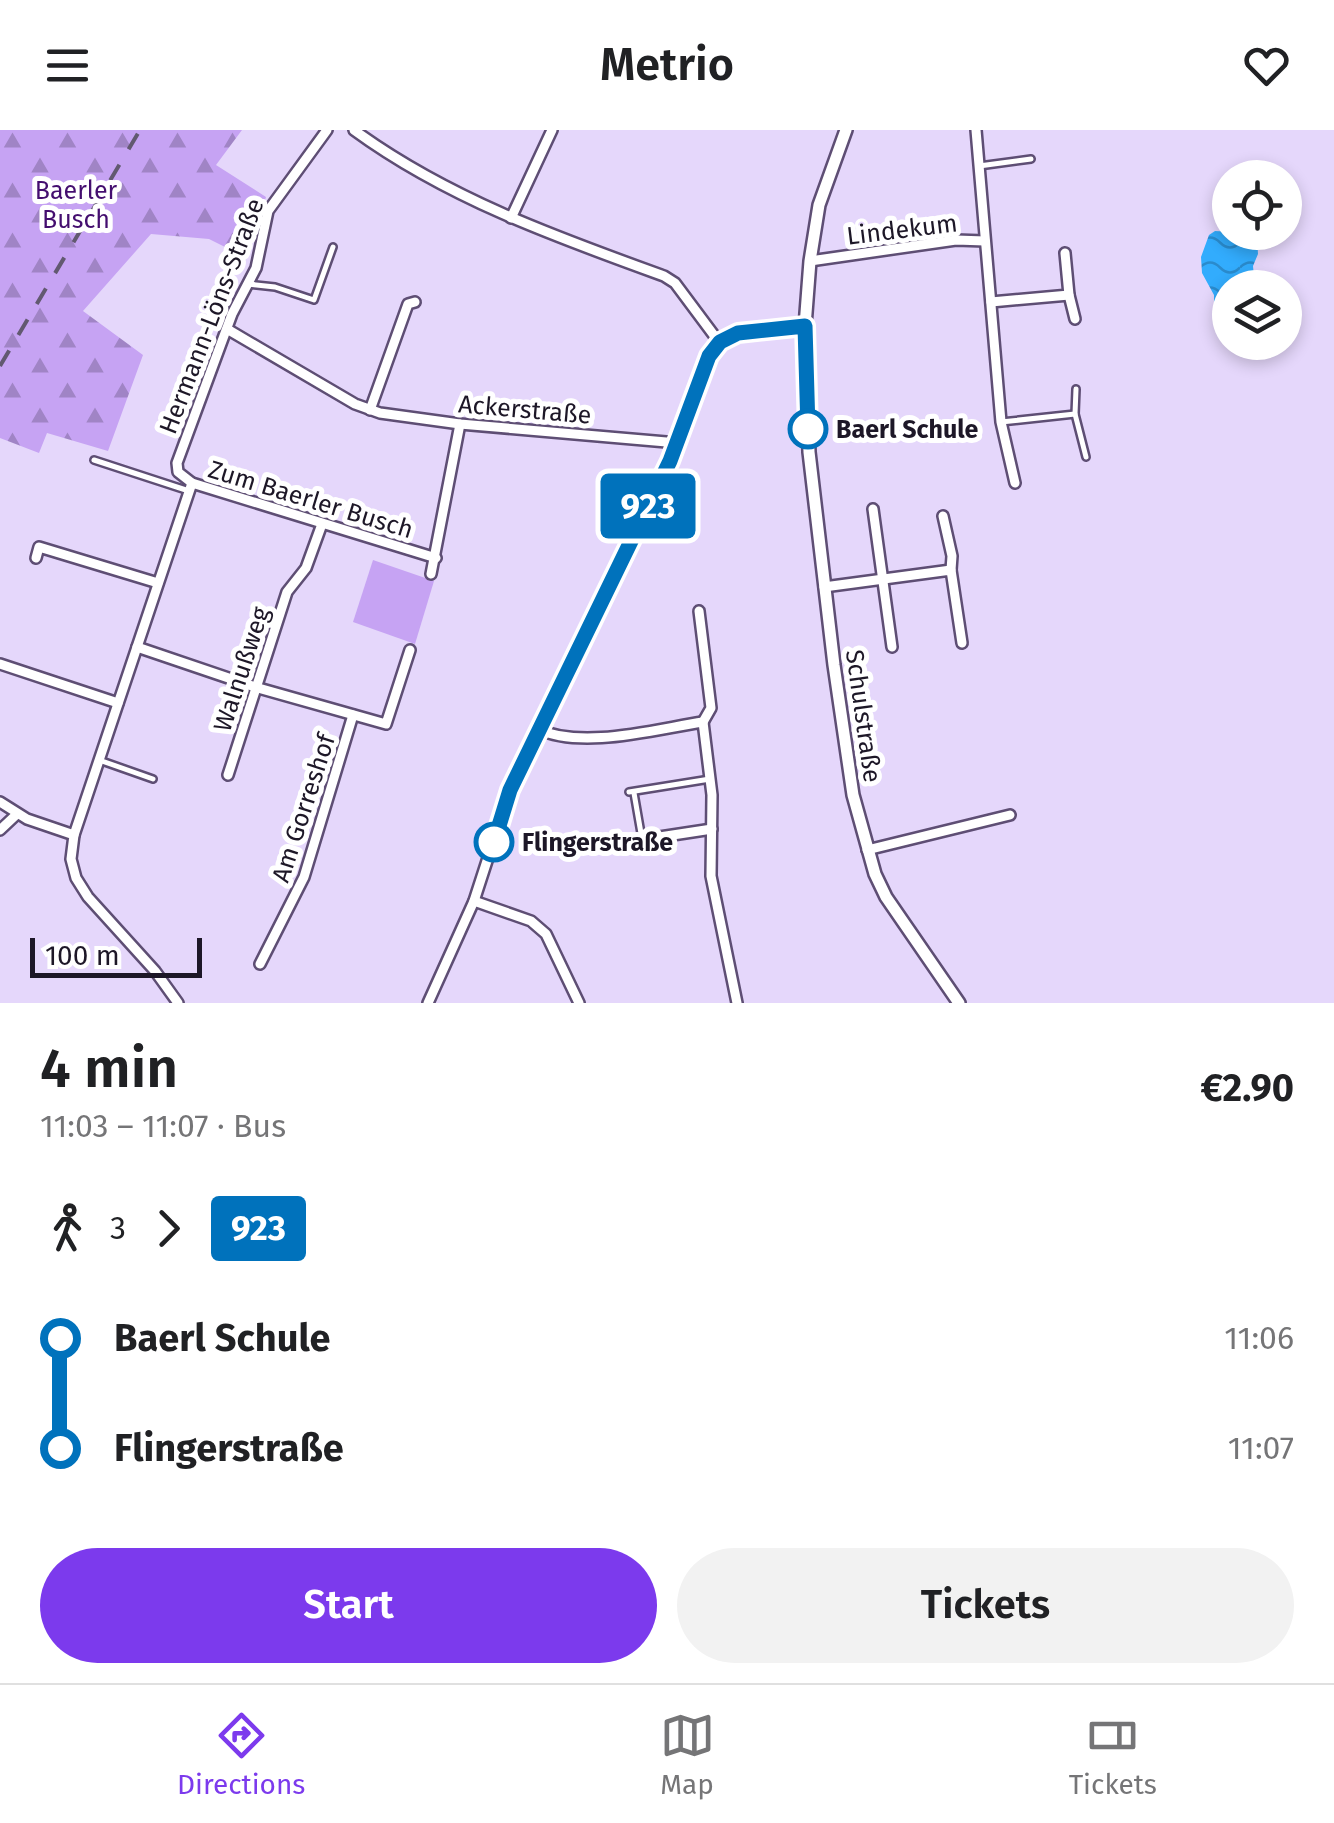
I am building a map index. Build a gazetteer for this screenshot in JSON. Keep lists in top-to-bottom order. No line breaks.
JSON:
{"streets":{"street":["Lindekum","Hermann-Löns-Straße","Ackerstraße","Zum Baerler Busch","Walnußweg","Schulstraße","Am Gorreshof"]},"crossings":[["Lindekum","Schulstraße"],["Hermann-Löns-Straße","Ackerstraße"],["Hermann-Löns-Straße","Zum Baerler Busch"],["Ackerstraße","Zum Baerler Busch"],["Zum Baerler Busch","Walnußweg"],["Walnußweg","Am Gorreshof"]],"parks":["Baerler Busch"],"places":["Baerl Schule","Flingerstraße"],"lines":["bus line 923"],"scale_bar":"100 m","page":{"header":"Metrio","on_map":"923","scale":"100 m","heading":["4 min","11:03 – 11:07 · Bus","€2.90"],"legs":["3","923"],"list":[{"name":"Baerl Schule","value":"11:06"},{"name":"Flingerstraße","value":"11:07"}],"buttons":["Start","Tickets"],"tabs":["Directions","Map","Tickets"]}}
